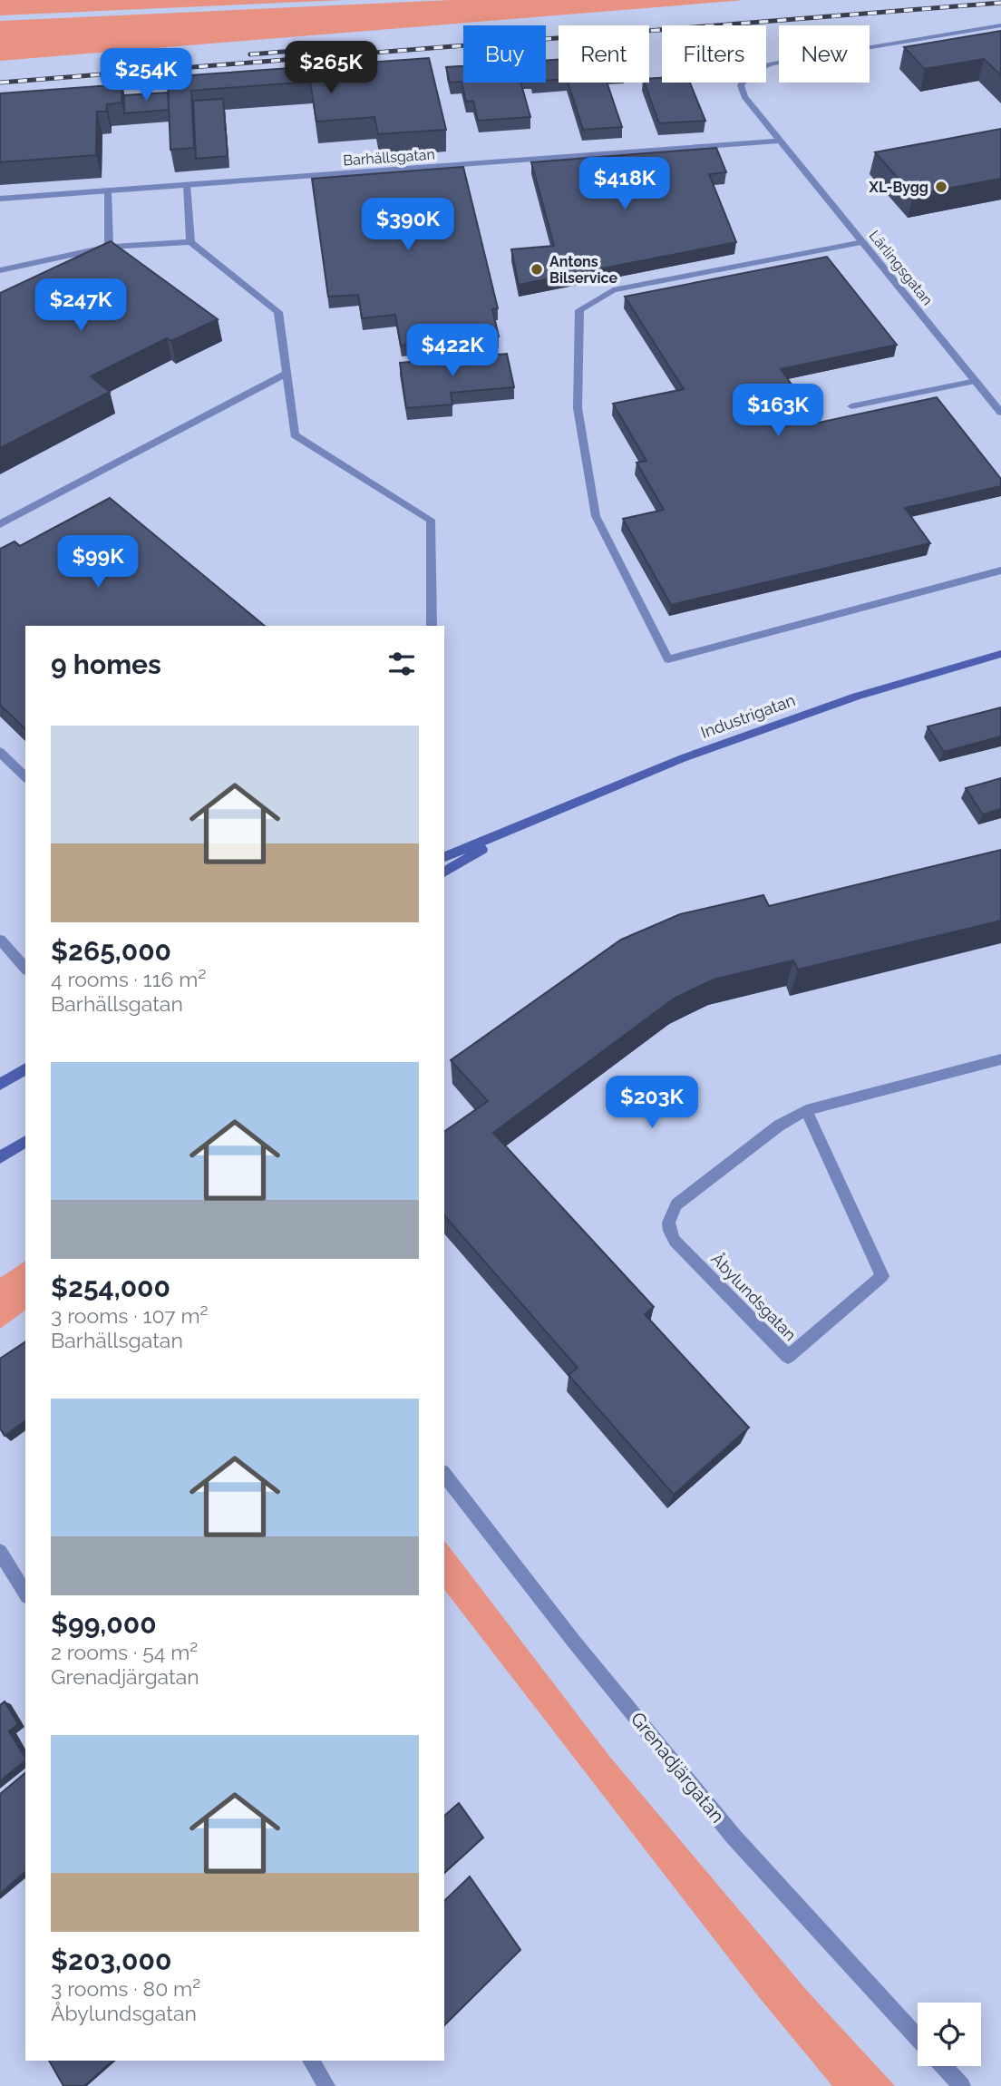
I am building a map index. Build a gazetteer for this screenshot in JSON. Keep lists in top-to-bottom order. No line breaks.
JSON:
{"streets":{"main road":["Industrigatan"],"street":["Barhällsgatan","Lärlingsgatan","Åbylundsgatan","Grenadjärgatan"]},"crossings":[["Barhällsgatan","Lärlingsgatan"]],"places":["XL-Bygg","Antons Bilservice"],"page":{"chip":["Buy","Rent","Filters","New"],"price":["$265K","$254K","$418K","$390K","$247K","$422K","$163K","$99K","$203K"],"heading":"9 homes","list":[{"name":"$265,000","note":"4 rooms · 116 m² · Barhällsgatan"},{"name":"$254,000","note":"3 rooms · 107 m² · Barhällsgatan"},{"name":"$99,000","note":"2 rooms · 54 m² · Grenadjärgatan"},{"name":"$203,000","note":"3 rooms · 80 m² · Åbylundsgatan"}]}}
